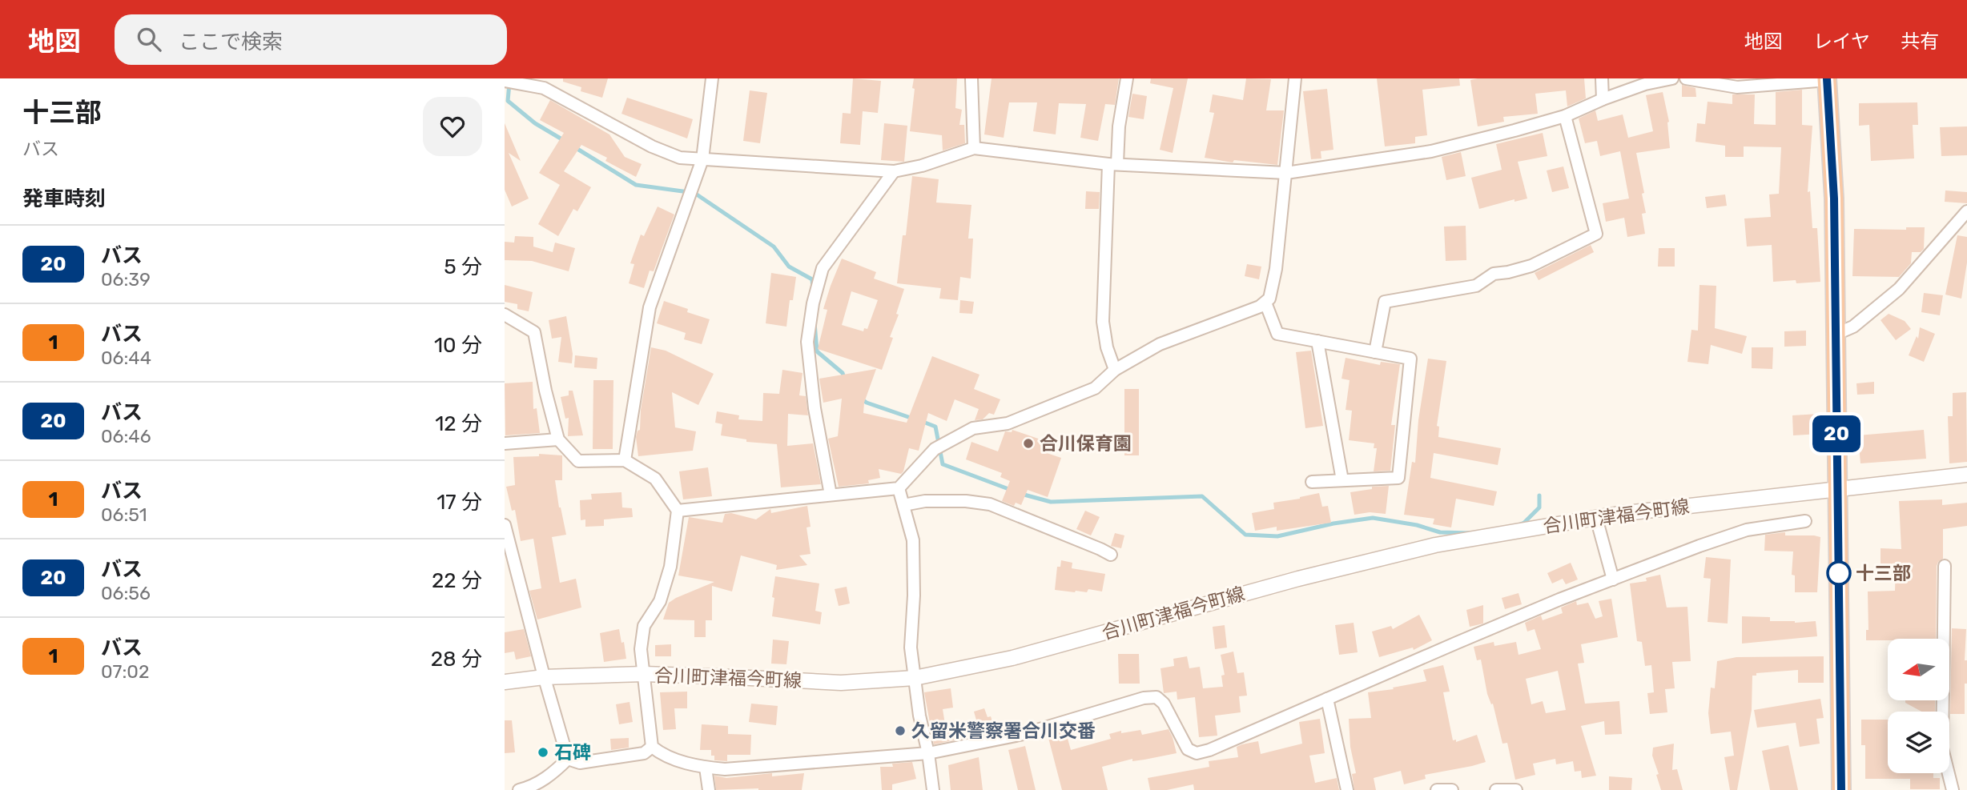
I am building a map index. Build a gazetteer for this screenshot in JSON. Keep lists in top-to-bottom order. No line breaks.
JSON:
{"streets":{"street":["合川町津福今町線"]},"places":["合川保育園","十三部","久留米警察署合川交番","石碑"],"lines":["bus line 20"],"north":"left","page":{"header":"地図","search":"ここで検索","nav":["地図","レイヤ","共有"],"heading":[["十三部","バス"],"発車時刻"],"on_map":"20","list":[{"mark":"20","name":"バス","note":"06:39","value":"5 分"},{"mark":"1","name":"バス","note":"06:44","value":"10 分"},{"mark":"20","name":"バス","note":"06:46","value":"12 分"},{"mark":"1","name":"バス","note":"06:51","value":"17 分"},{"mark":"20","name":"バス","note":"06:56","value":"22 分"},{"mark":"1","name":"バス","note":"07:02","value":"28 分"}]}}
